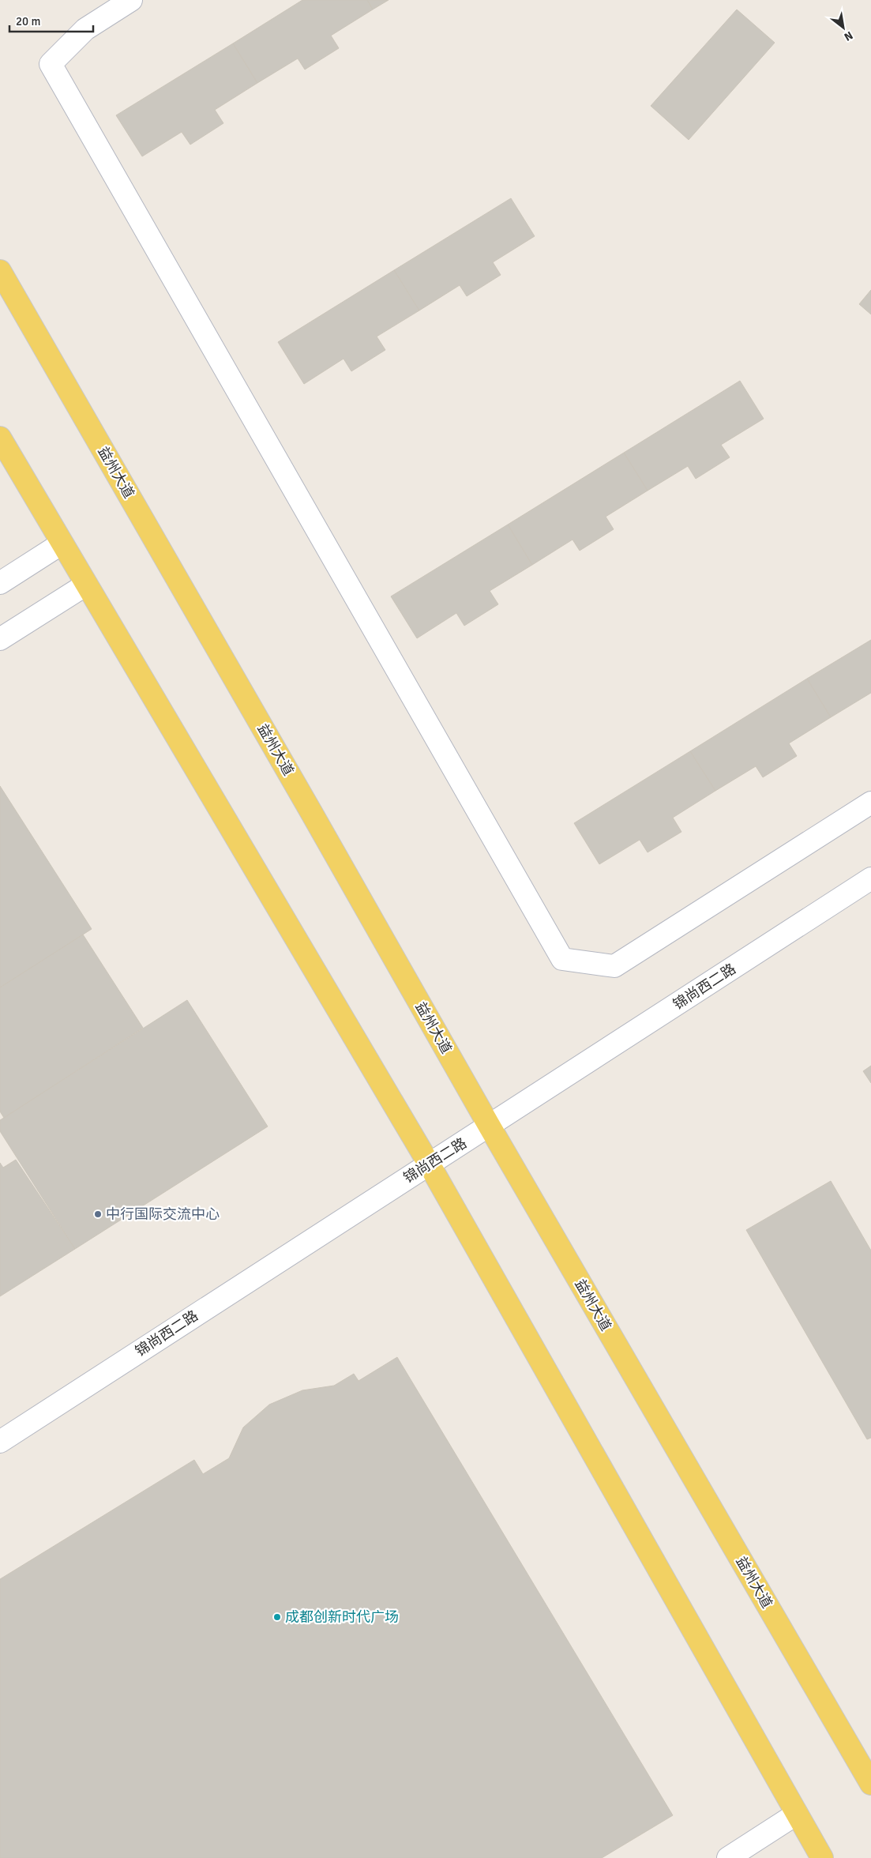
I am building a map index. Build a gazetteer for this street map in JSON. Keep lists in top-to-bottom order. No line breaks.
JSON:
{"streets":{"main road":["益州大道"],"street":["锦尚西二路"]},"crossings":[["益州大道","锦尚西二路"]],"places":["中行国际交流中心","成都创新时代广场"],"scale_bar":"20 m","north":"bottom right"}
